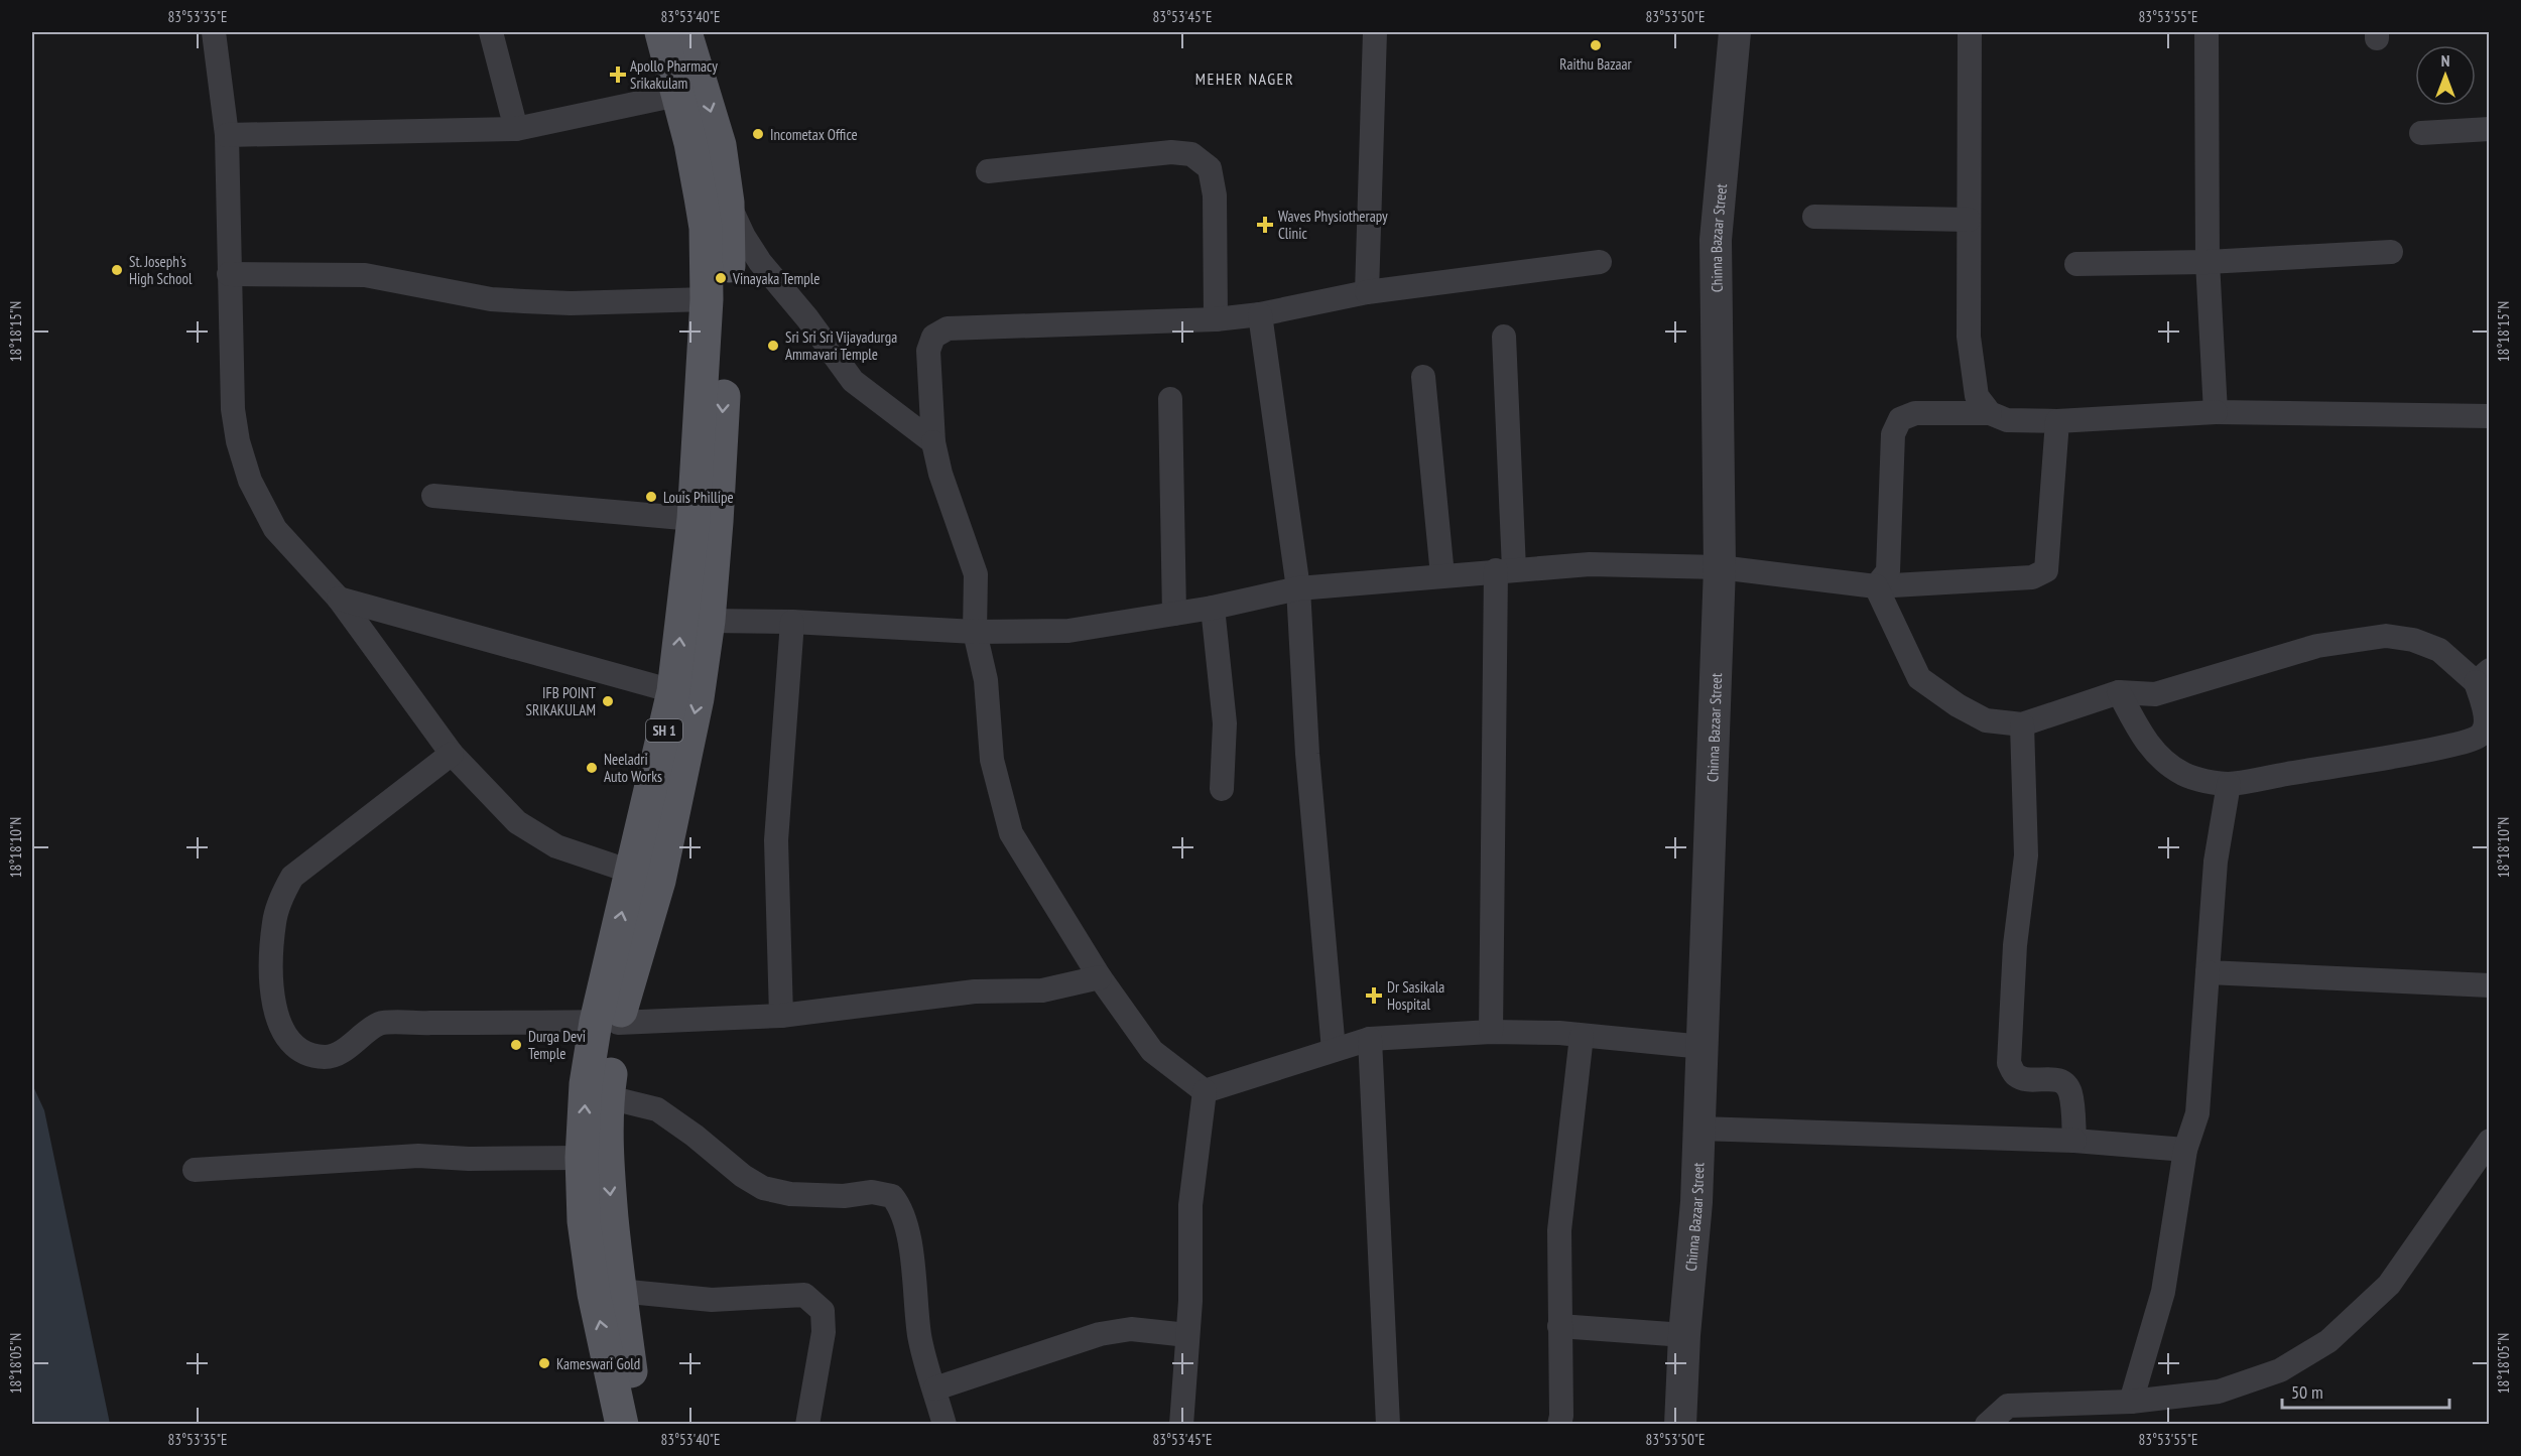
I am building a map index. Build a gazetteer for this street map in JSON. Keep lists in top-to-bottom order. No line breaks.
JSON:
{"streets":{"main road":["SH 1"],"street":["Chinna Bazaar Street"]},"districts":["MEHER NAGER"],"places":{"other":["Raithu Bazaar","Incometax Office","St. Joseph's High School","Vinayaka Temple","Sri Sri Sri Vijayadurga Ammavari Temple","Louis Phillipe","IFB POINT SRIKAKULAM","Neeladri Auto Works","Durga Devi Temple","Kameswari Gold"],"health":["Apollo Pharmacy Srikakulam","Waves Physiotherapy Clinic","Dr Sasikala Hospital"]},"scale_bar":"50 m","north":"top","coordinates":["83°53'35\"E","83°53'40\"E","83°53'45\"E","83°53'50\"E","83°53'55\"E","18°18'15\"N","18°18'10\"N","18°18'05\"N"]}
